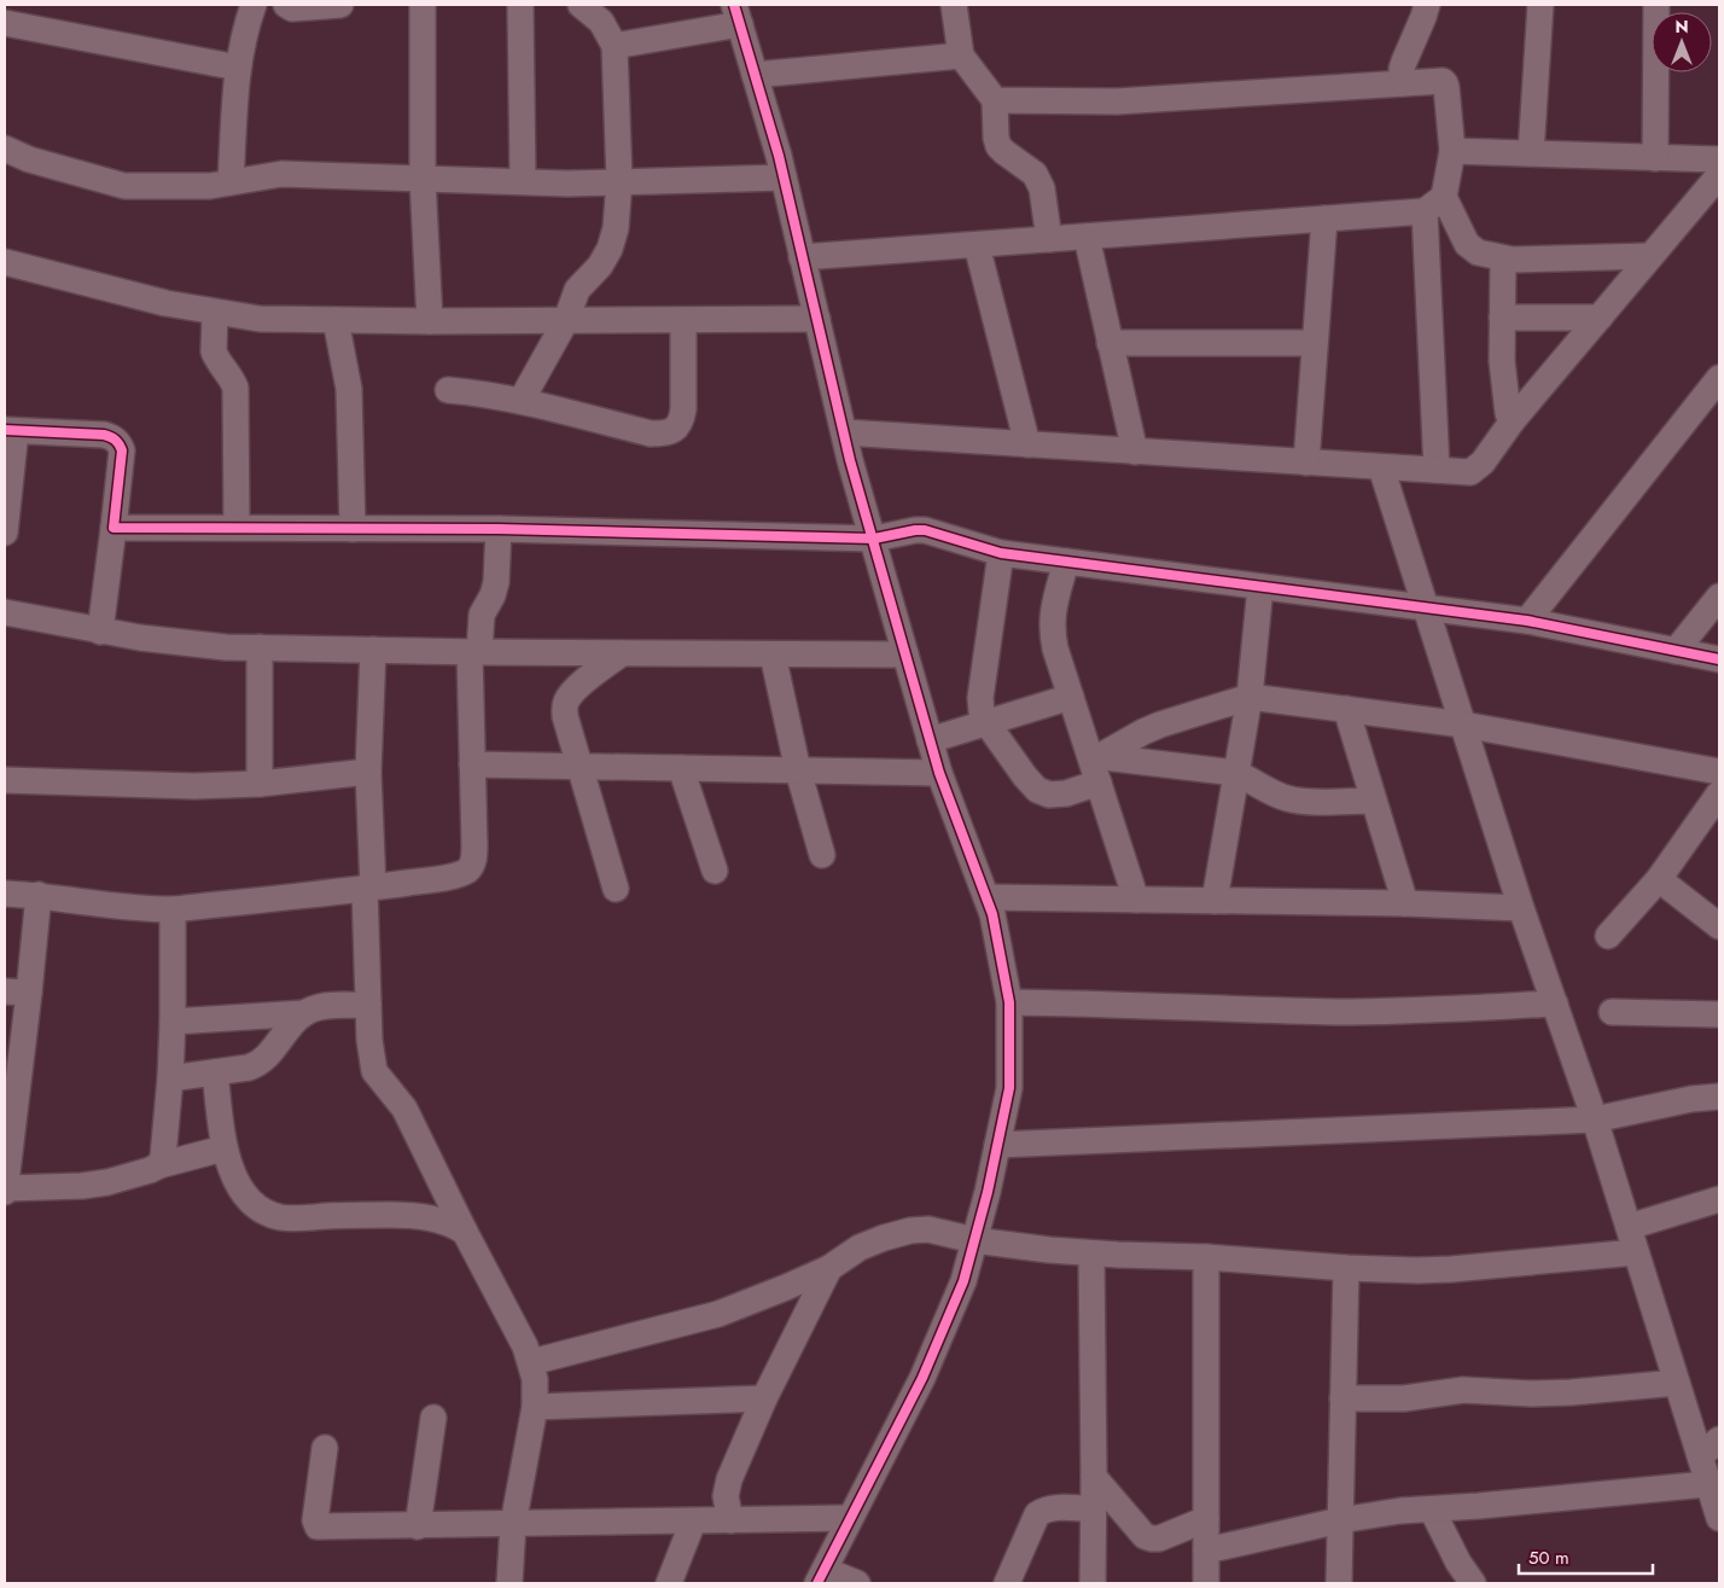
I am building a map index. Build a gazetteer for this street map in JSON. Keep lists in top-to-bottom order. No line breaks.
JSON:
{"scale_bar":"50 m","north":"top"}
